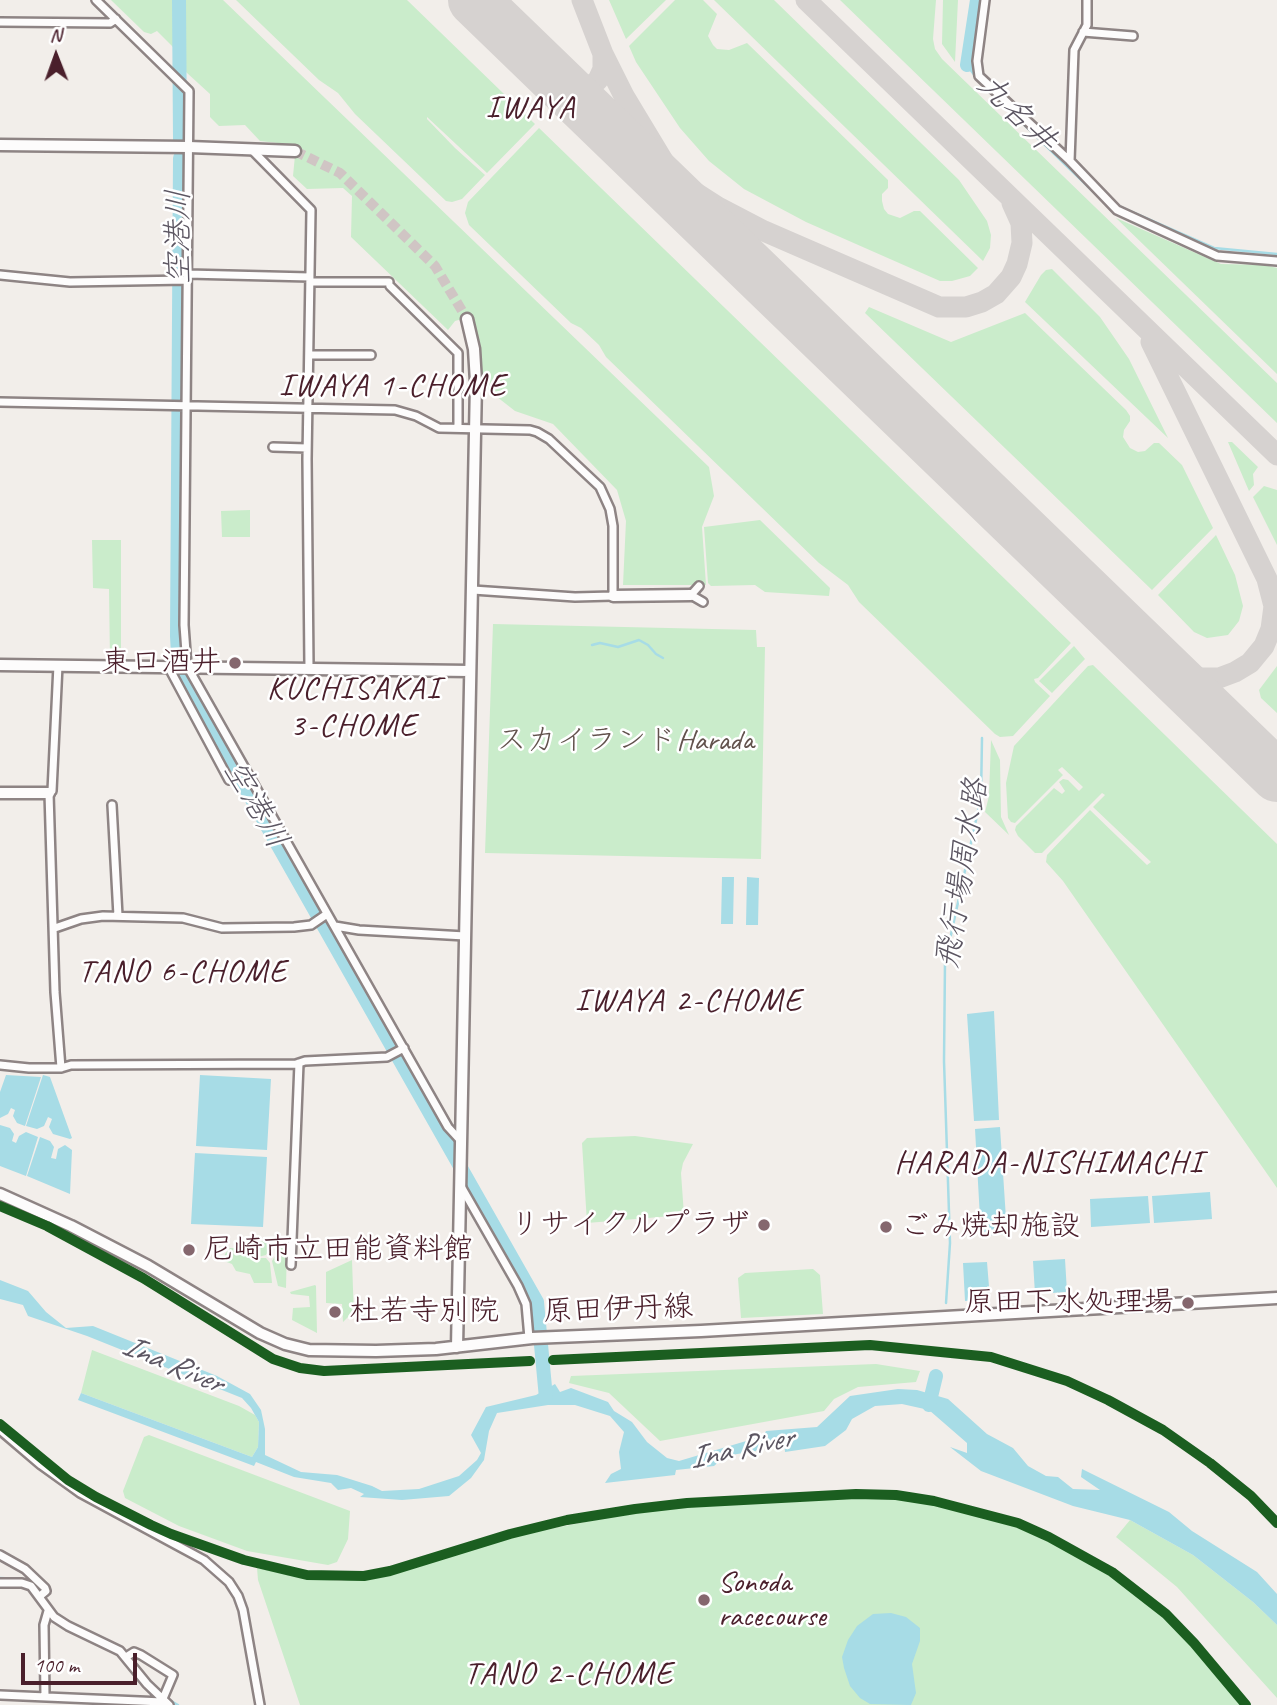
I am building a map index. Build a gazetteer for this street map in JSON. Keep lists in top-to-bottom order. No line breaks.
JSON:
{"streets":{"street":["原田伊丹線"]},"districts":["IWAYA","IWAYA 1-CHOME","KUCHISAKAI 3-CHOME","TANO 6-CHOME","IWAYA 2-CHOME","HARADA-NISHIMACHI","TANO 2-CHOME"],"water":["九名井","空港川","飛行場周水路","Ina River"],"parks":["スカイランドHarada"],"places":["東口酒井","リサイクルプラザ","ごみ焼却施設","尼崎市立田能資料館","原田下水処理場","杜若寺別院","Sonoda racecourse"],"scale_bar":"100 m","north":"top"}
